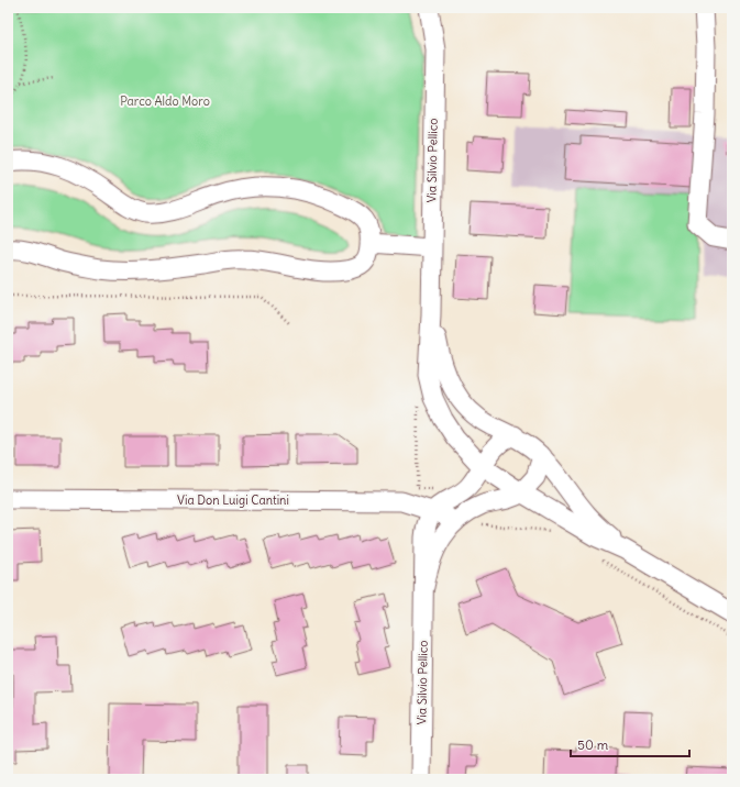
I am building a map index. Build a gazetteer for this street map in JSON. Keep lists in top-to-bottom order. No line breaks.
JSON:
{"streets":{"street":["Via Silvio Pellico","Via Don Luigi Cantini"]},"crossings":[["Via Silvio Pellico","Via Don Luigi Cantini"]],"parks":["Parco Aldo Moro"],"scale_bar":"50 m"}
